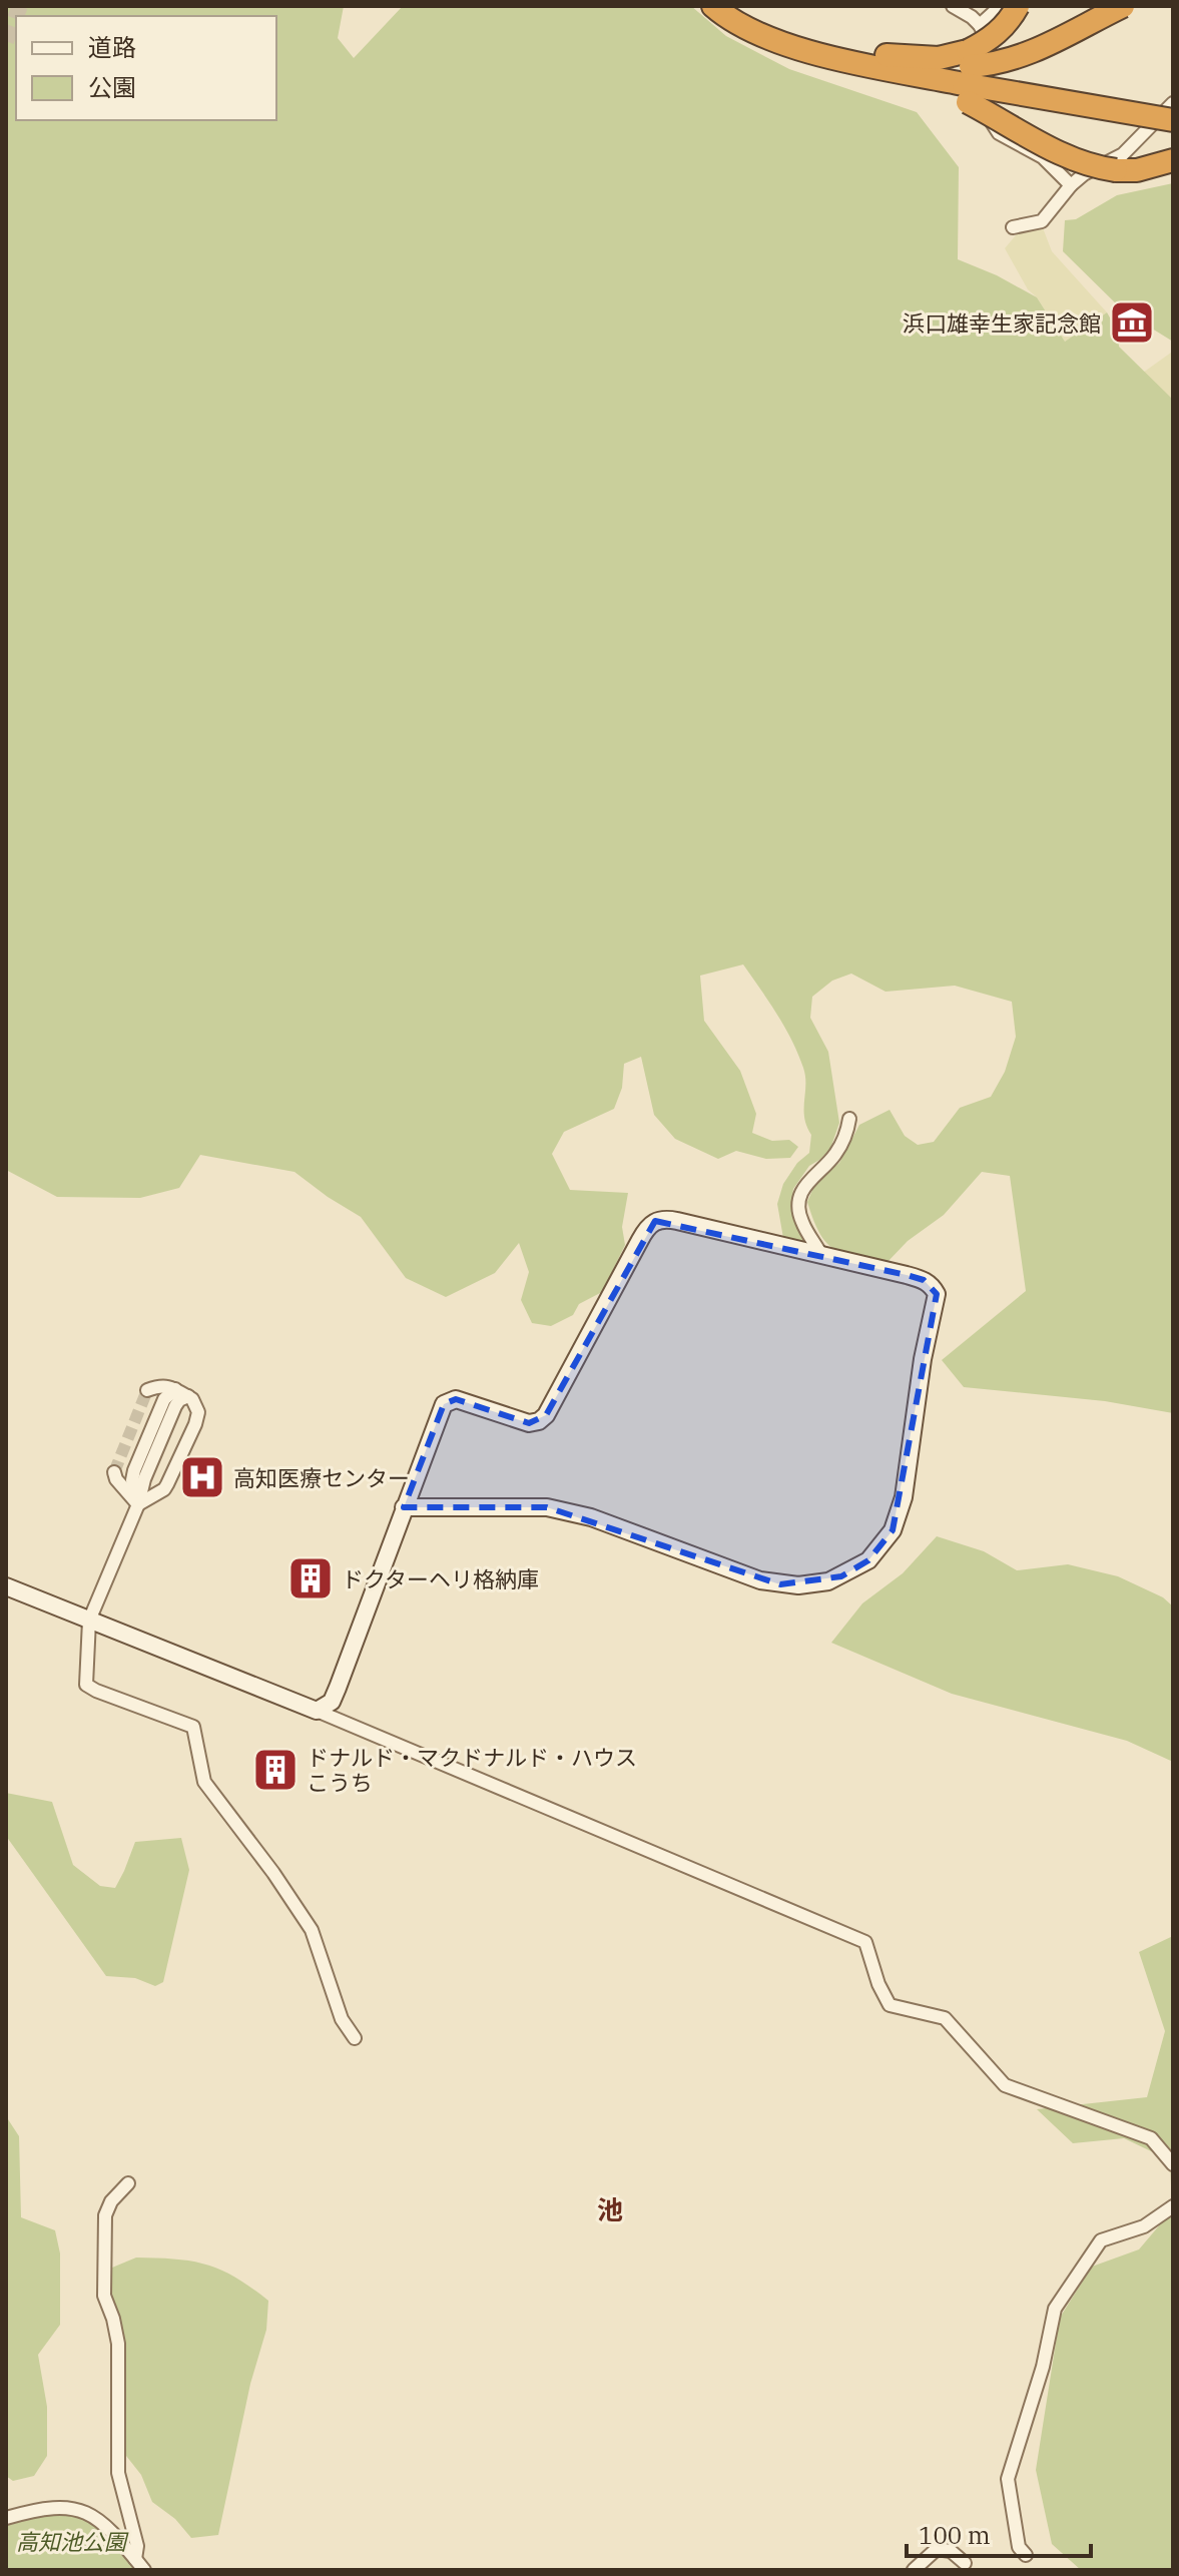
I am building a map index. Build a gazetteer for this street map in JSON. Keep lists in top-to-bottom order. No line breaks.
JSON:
{"districts":["池"],"parks":["高知池公園"],"places":{"museum":["浜口雄幸生家記念館"],"hospital":["高知医療センター"],"building":["ドクターヘリ格納庫","ドナルド・マクドナルド・ハウス こうち"]},"legend":["道路","公園"],"scale_bar":"100 m"}
